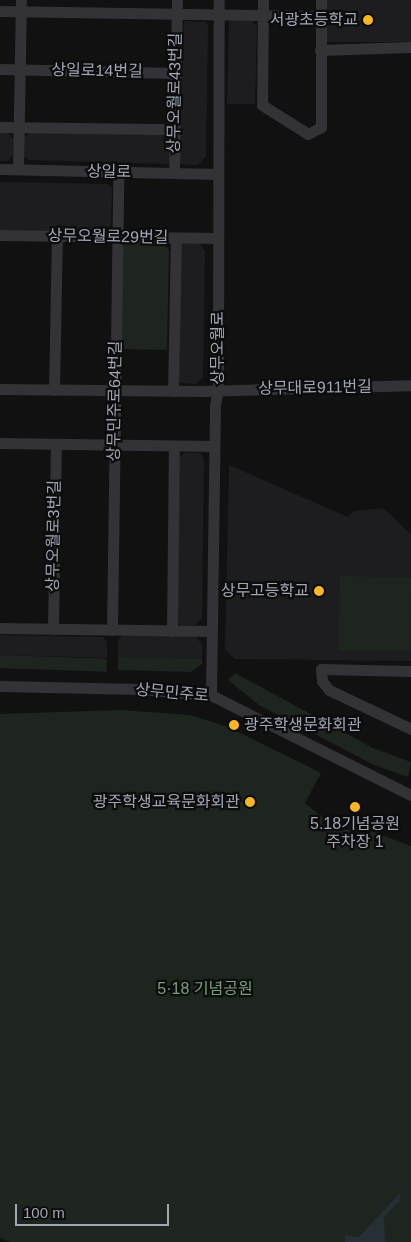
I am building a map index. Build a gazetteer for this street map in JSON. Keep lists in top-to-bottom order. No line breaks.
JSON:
{"streets":{"street":["상일로14번길","상무오월로43번길","상일로","상무오월로29번길","상무오월로","상무대로911번길","상무민주로64번길","상무오월로3번길","상무민주로"]},"crossings":[["상일로14번길","상무오월로43번길"],["상무오월로43번길","상일로"],["상무오월로43번길","상무오월로"],["상일로","상무오월로"],["상일로","상무민주로64번길"],["상무오월로29번길","상무오월로"],["상무오월로29번길","상무민주로64번길"],["상무오월로","상무대로911번길"],["상무오월로","상무민주로"],["상무대로911번길","상무민주로64번길"]],"parks":["5·18 기념공원"],"places":["서광초등학교","상무고등학교","광주학생문화회관","광주학생교육문화회관","5.18기념공원 주차장 1"],"scale_bar":"100 m"}
